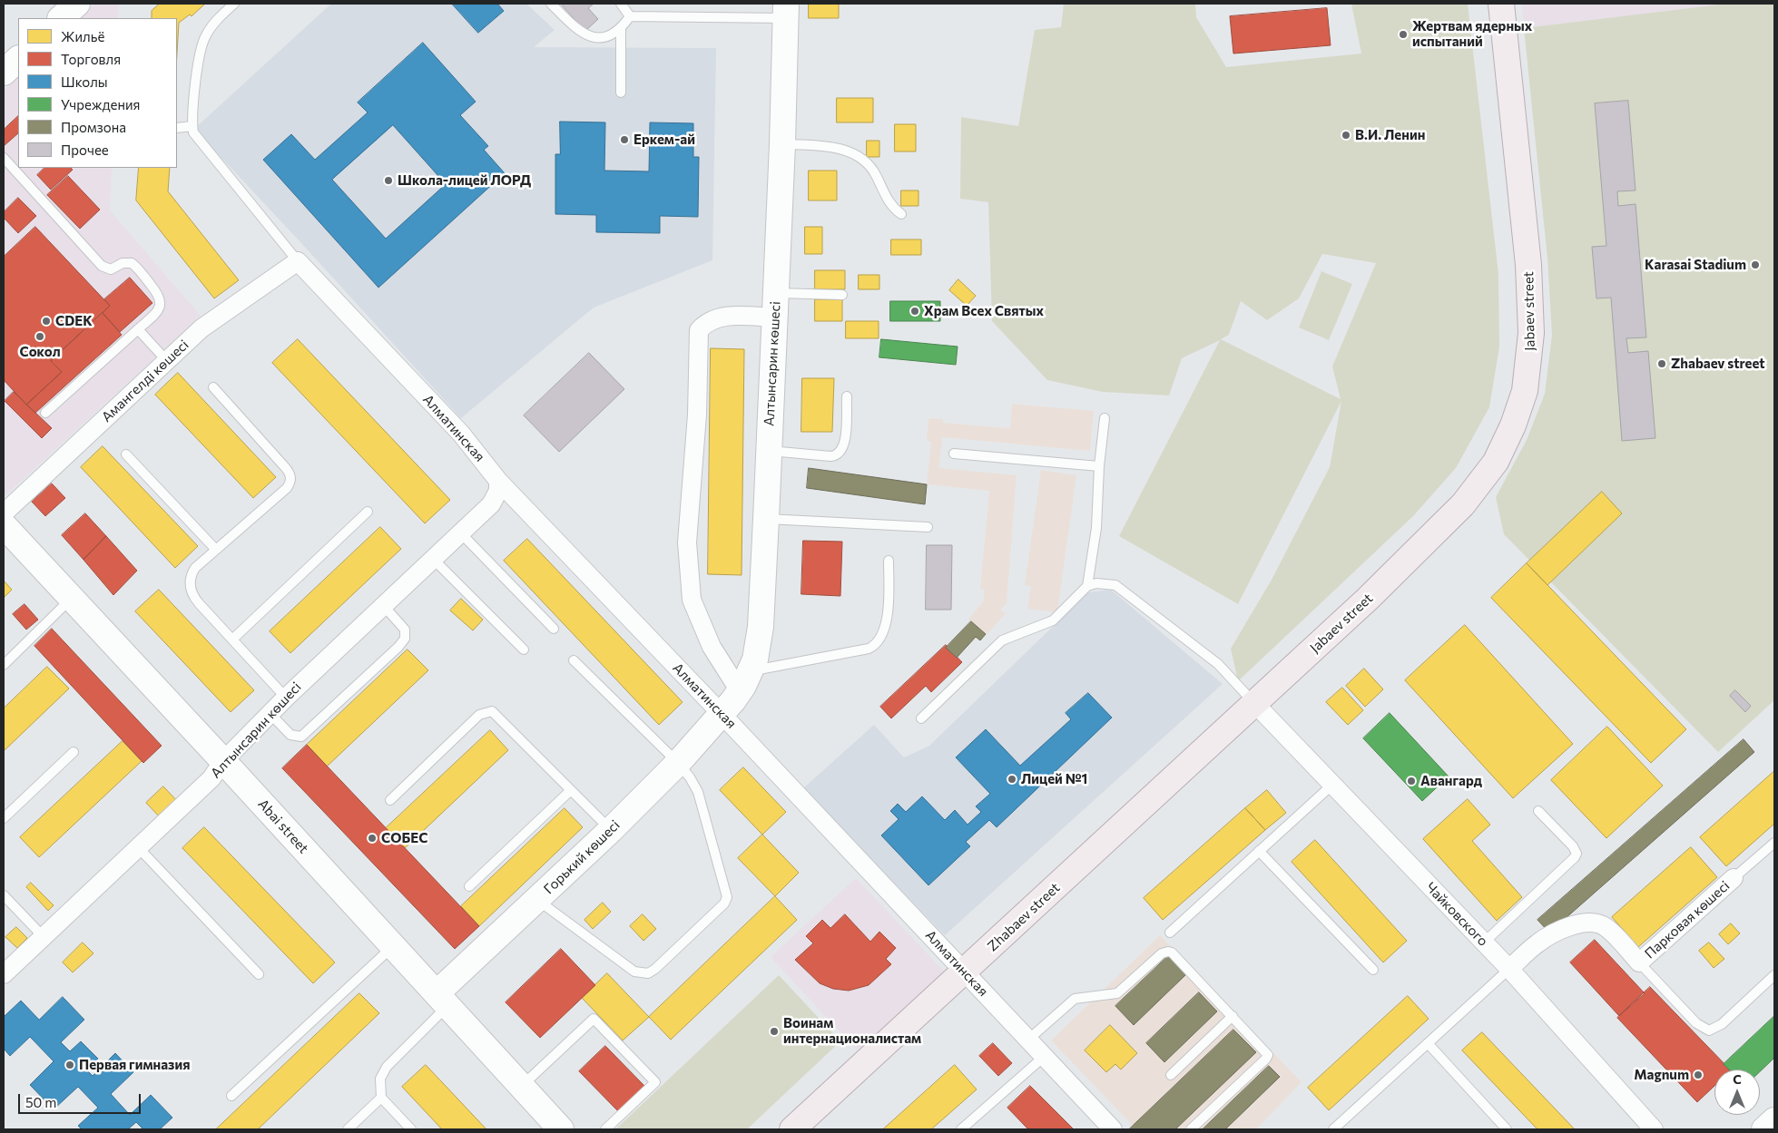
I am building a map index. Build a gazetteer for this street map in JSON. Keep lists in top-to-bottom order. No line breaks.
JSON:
{"streets":{"main road":["Jabaev street","Zhabaev street"],"street":["Алтынсарин көшесі","Амангелді көшесі","Алматинская","Abai street","Горький көшесі","Чайковского","Парковая көшесі"]},"crossings":[["Jabaev street","Чайковского"],["Jabaev street","Zhabaev street"],["Алтынсарин көшесі","Алматинская"],["Алтынсарин көшесі","Abai street"],["Алтынсарин көшесі","Горький көшесі"],["Амангелді көшесі","Алматинская"],["Алматинская","Горький көшесі"],["Алматинская","Zhabaev street"],["Abai street","Горький көшесі"],["Чайковского","Zhabaev street"],["Чайковского","Парковая көшесі"]],"places":["Жертвам ядерных испытаний","В.И. Ленин","Еркем-ай","Школа-лицей ЛОРД","Karasai Stadium","Храм Всех Святых","CDEK","Сокол","Zhabaev street","Лицей №1","Авангард","СОБЕС","Воинам интернационалистам","Первая гимназия","Magnum"],"legend":["Жильё","Торговля","Школы","Учреждения","Промзона","Прочее"],"scale_bar":"50 m","north":"top"}
